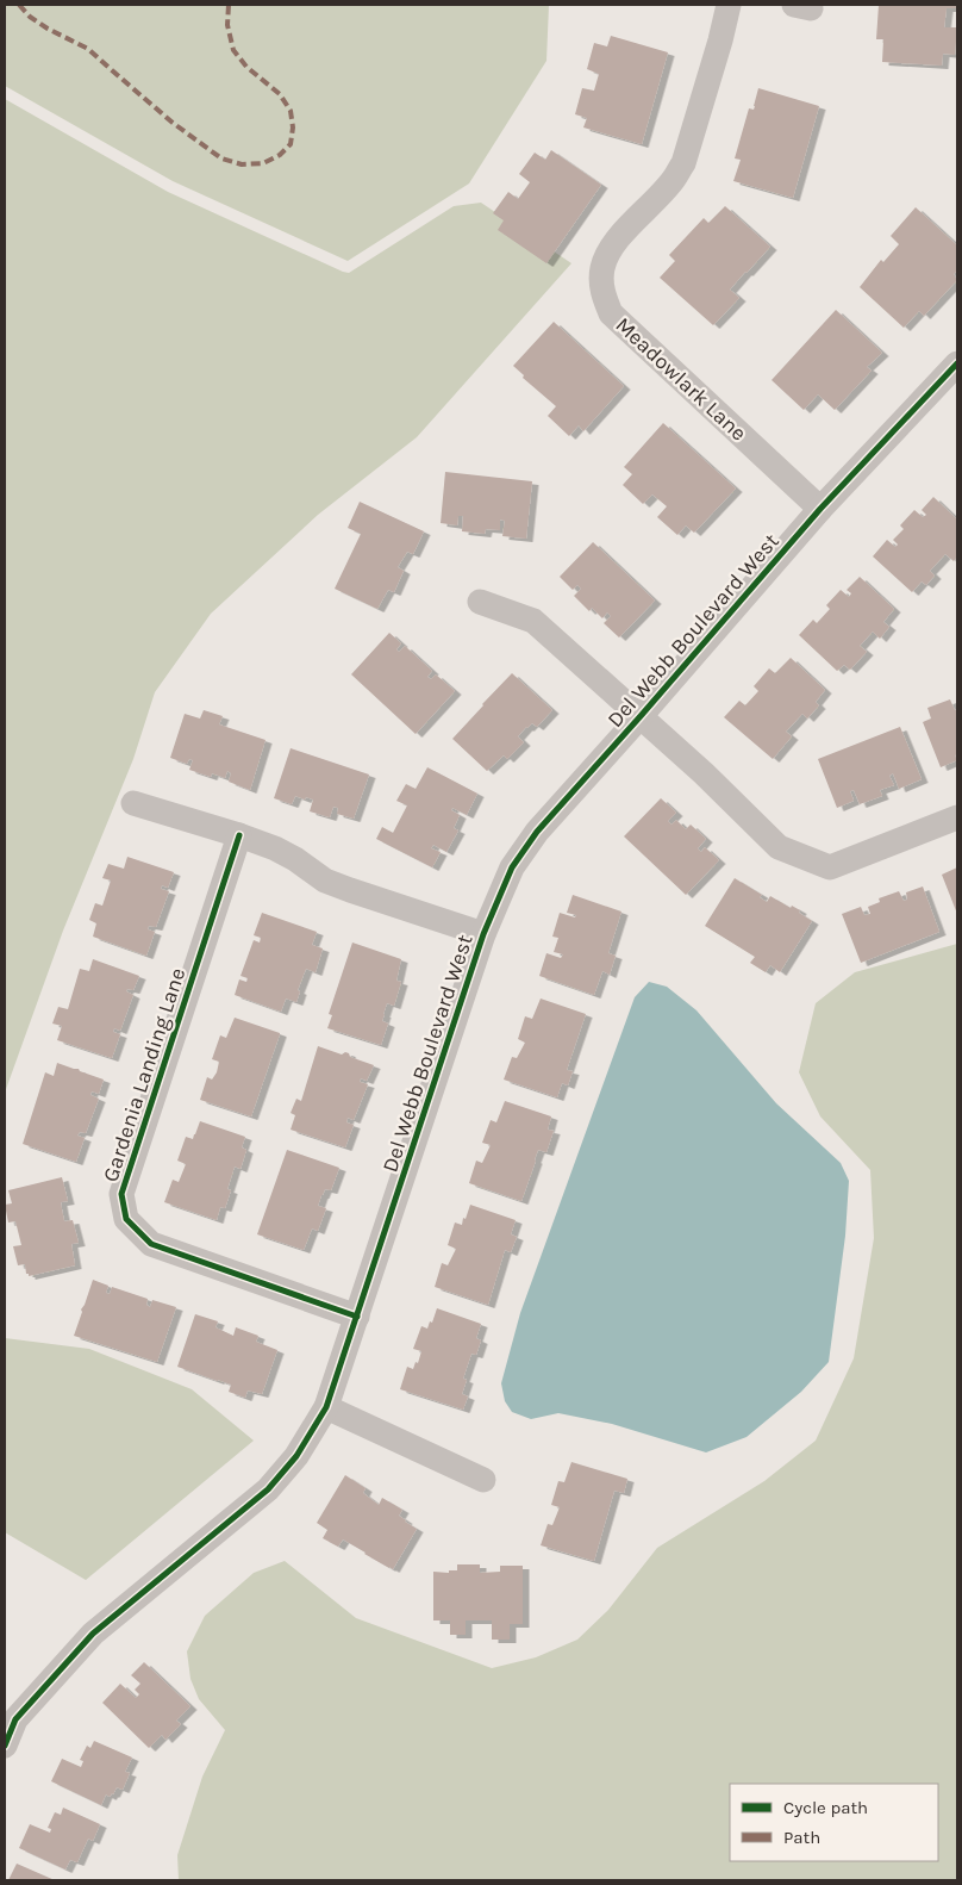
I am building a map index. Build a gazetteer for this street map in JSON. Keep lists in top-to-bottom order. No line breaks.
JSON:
{"streets":{"street":["Meadowlark Lane","Del Webb Boulevard West","Gardenia Landing Lane"]},"crossings":[["Meadowlark Lane","Del Webb Boulevard West"],["Del Webb Boulevard West","Gardenia Landing Lane"]],"legend":["Cycle path","Path"]}
